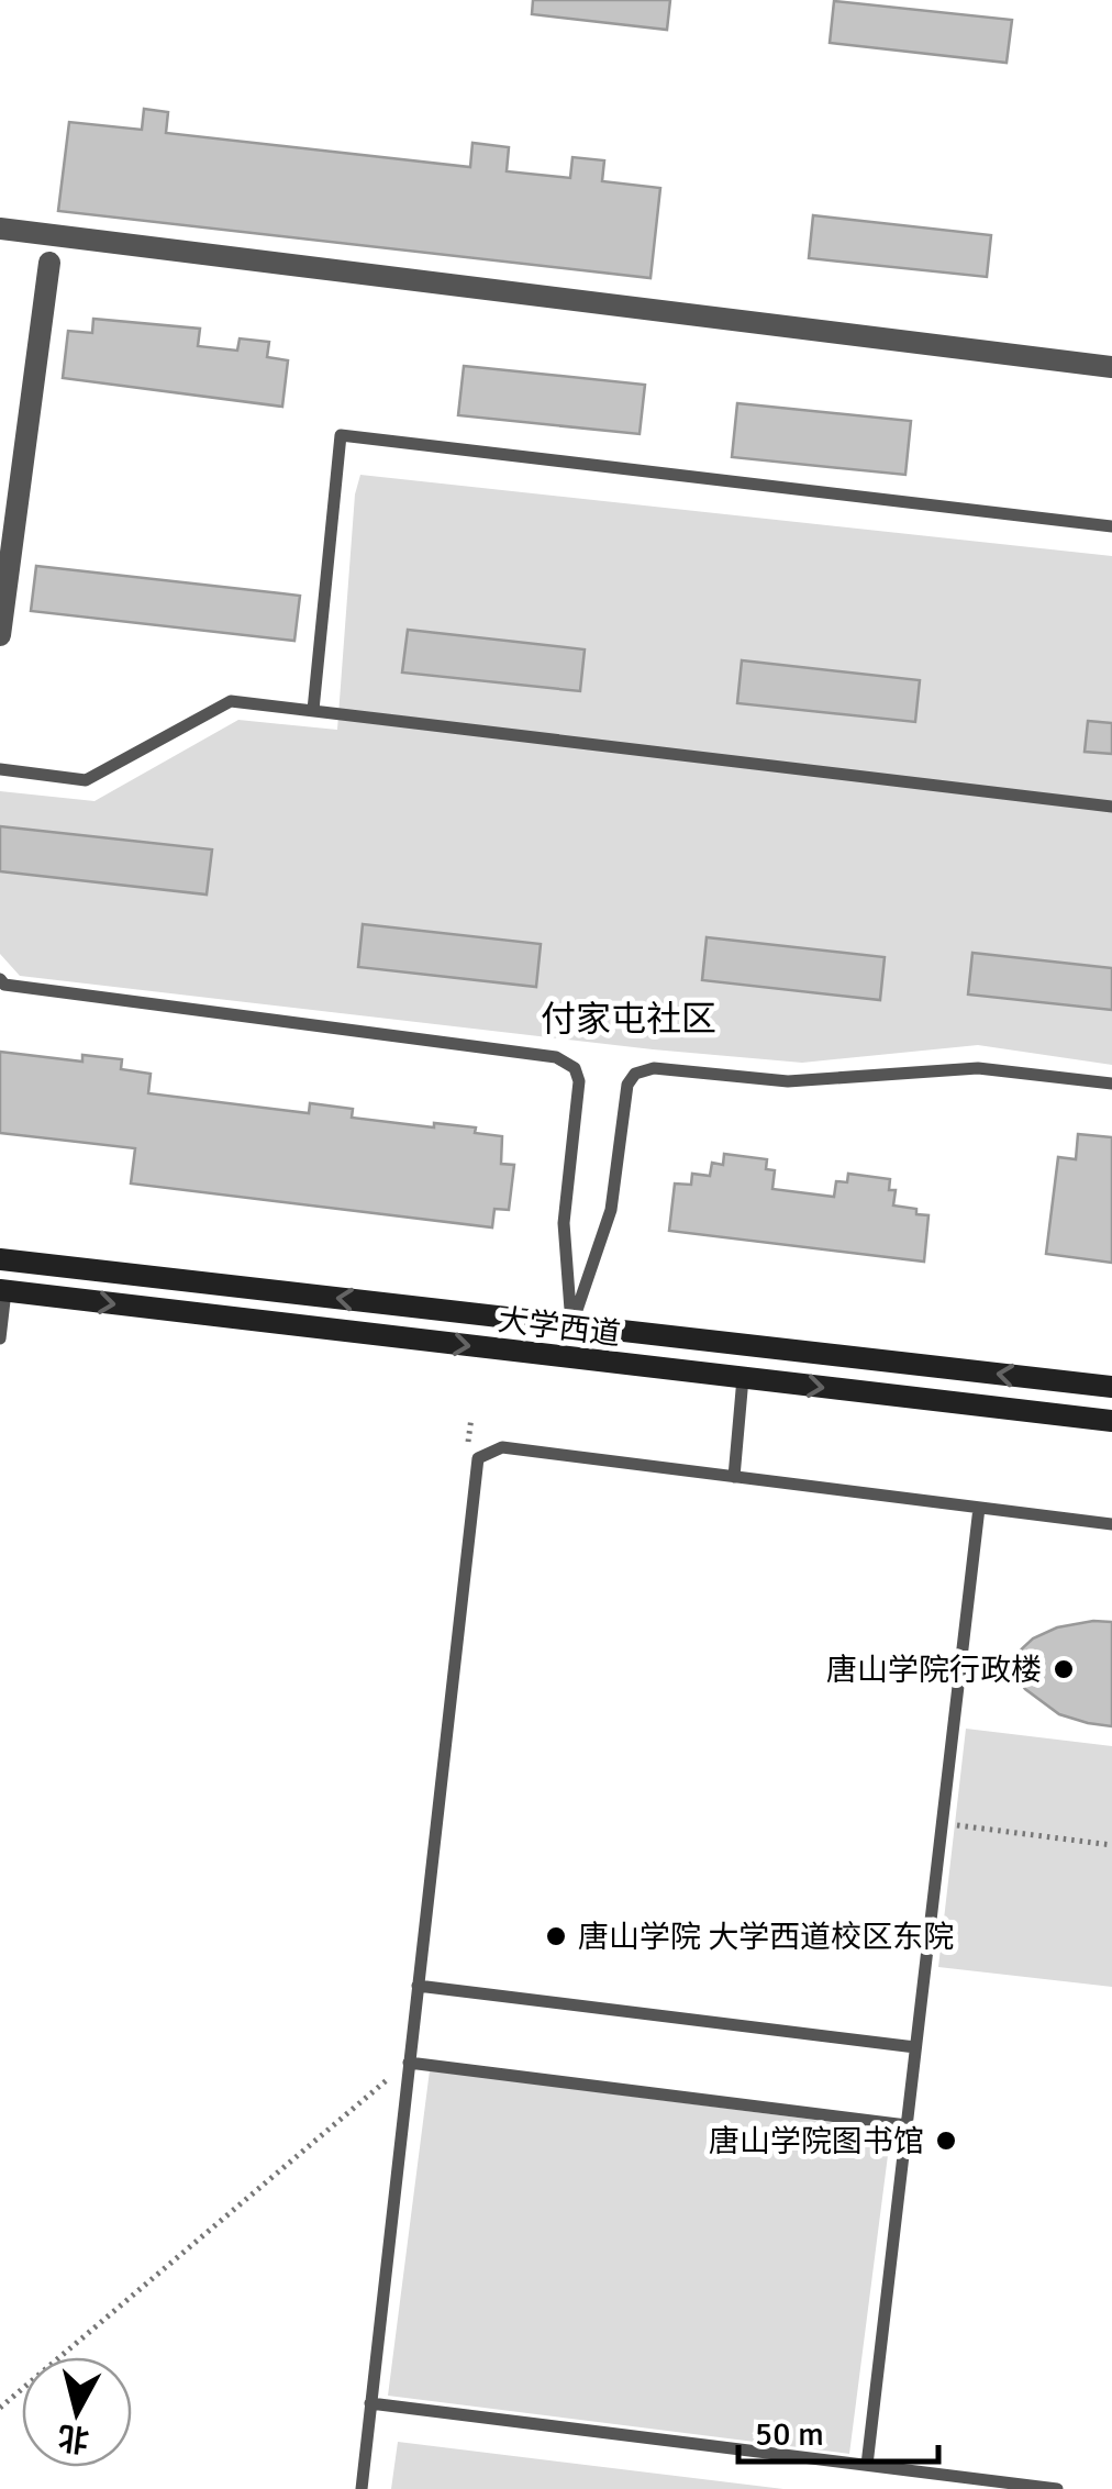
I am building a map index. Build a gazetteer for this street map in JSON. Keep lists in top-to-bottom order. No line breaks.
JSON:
{"streets":{"main road":["大学西道"]},"districts":["付家屯社区"],"places":["唐山学院行政楼","唐山学院 大学西道校区东院","唐山学院图书馆"],"scale_bar":"50 m","north":"bottom"}
